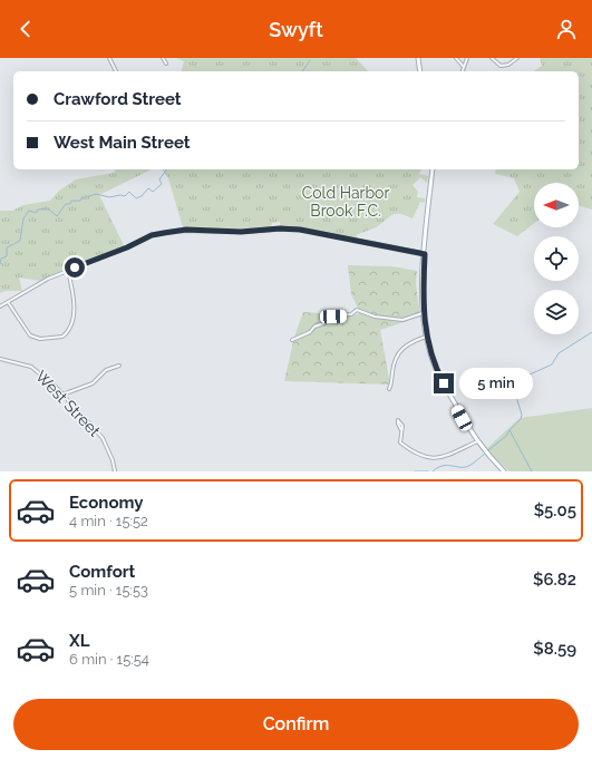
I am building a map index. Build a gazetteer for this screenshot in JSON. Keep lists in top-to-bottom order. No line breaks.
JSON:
{"streets":{"street":["West Street"]},"parks":["Cold Harbor Brook F.C."],"north":"left","page":{"header":"Swyft","banner":["Crawford Street","West Main Street"],"bubble":"5 min","list":[{"name":"Economy","note":"4 min · 15:52","value":"$5.05"},{"name":"Comfort","note":"5 min · 15:53","value":"$6.82"},{"name":"XL","note":"6 min · 15:54","value":"$8.59"}],"buttons":"Confirm"}}
